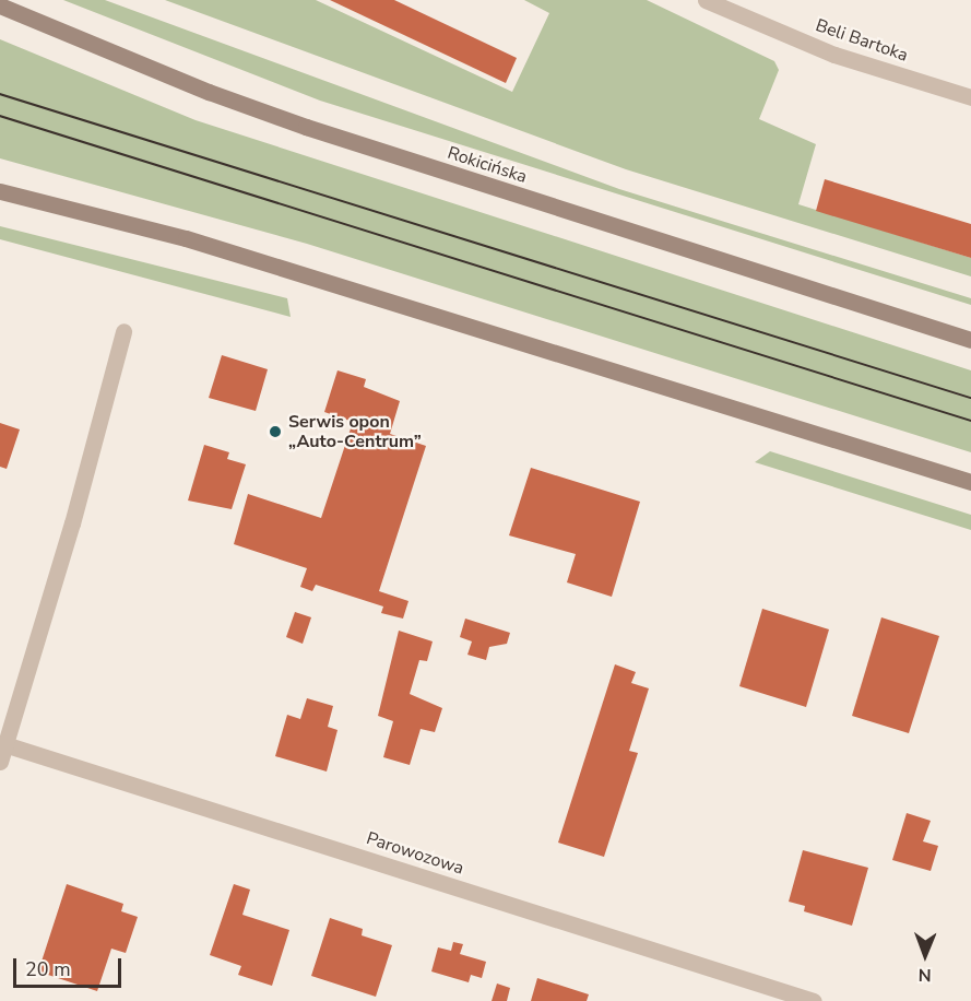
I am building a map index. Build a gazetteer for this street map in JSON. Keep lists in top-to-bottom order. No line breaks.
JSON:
{"streets":{"main road":["Rokicińska"],"street":["Beli Bartoka","Parowozowa"]},"places":["Serwis opon „Auto-Centrum”"],"scale_bar":"20 m","north":"bottom"}
